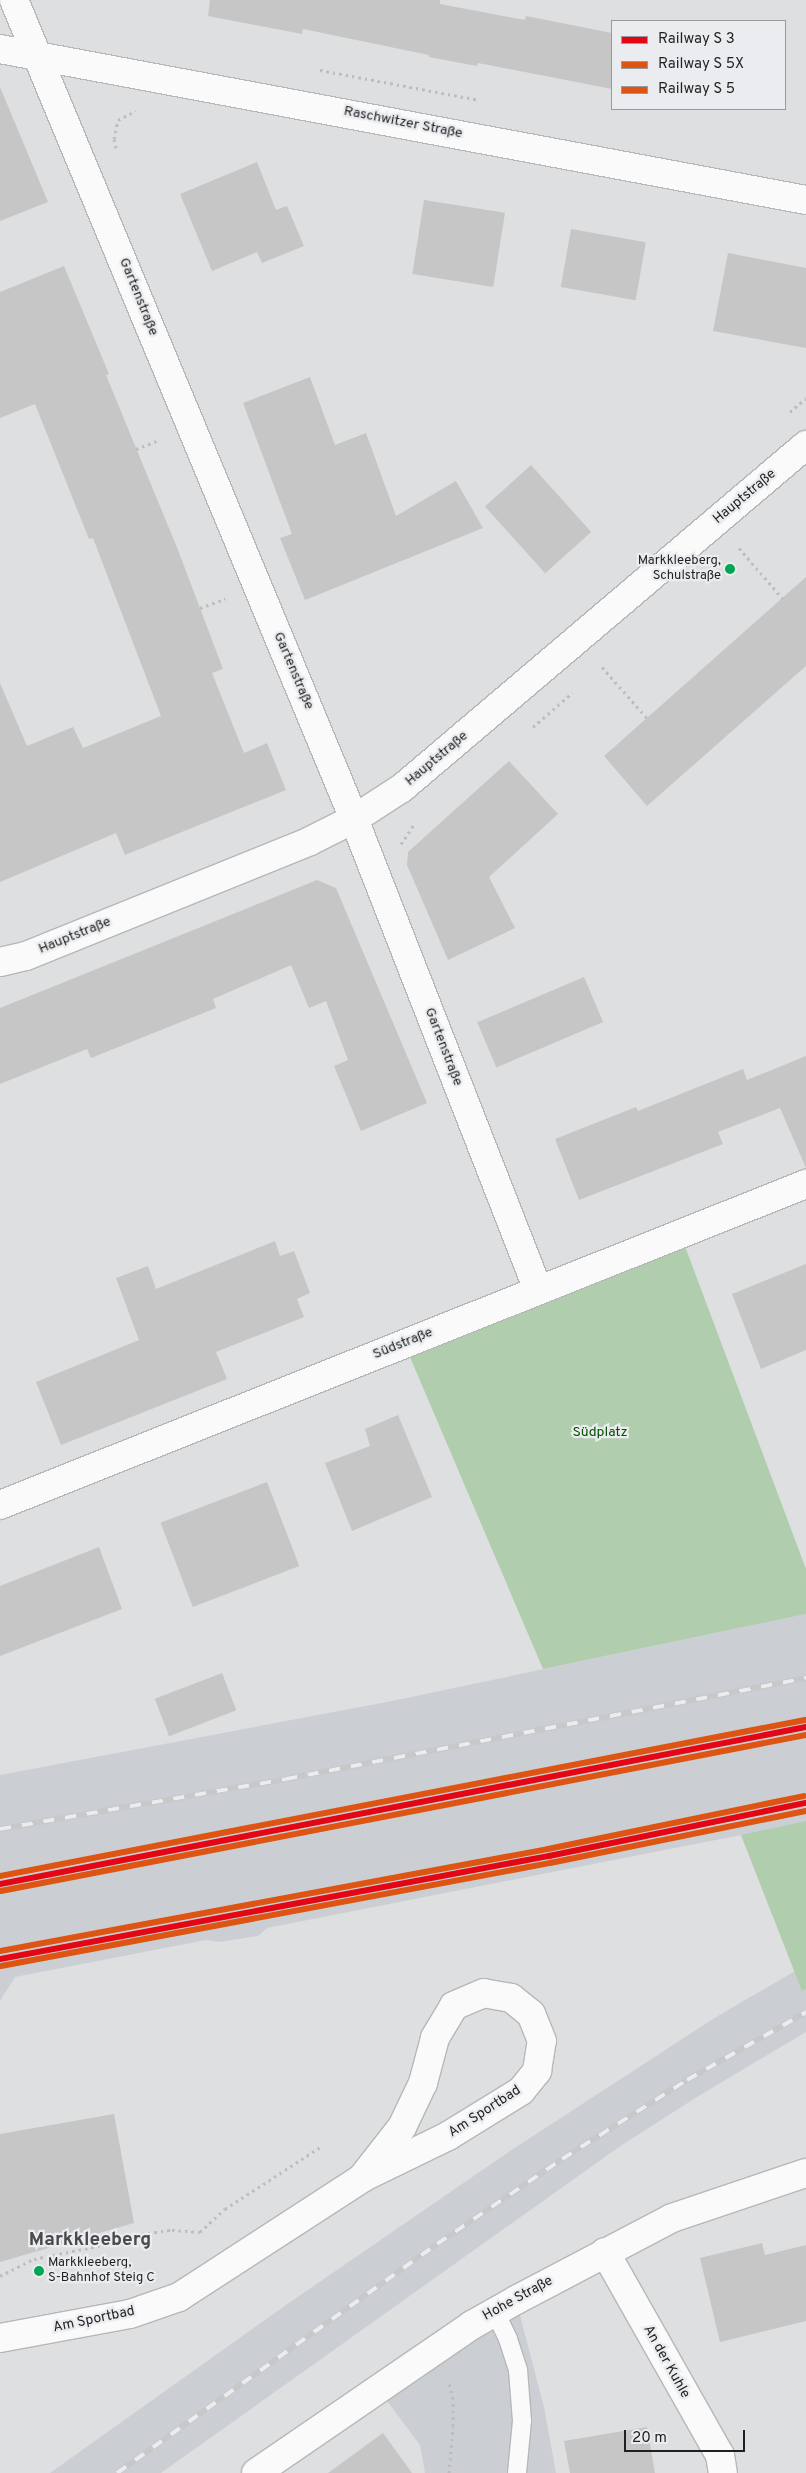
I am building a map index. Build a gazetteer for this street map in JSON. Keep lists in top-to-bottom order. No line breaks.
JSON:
{"streets":{"street":["Raschwitzer Straße","Gartenstraße","Hauptstraße","Südstraße","Am Sportbad","Hohe Straße","An der Kuhle"]},"crossings":[["Raschwitzer Straße","Gartenstraße"],["Gartenstraße","Hauptstraße"],["Gartenstraße","Südstraße"],["Hohe Straße","An der Kuhle"]],"districts":["Markkleeberg"],"parks":["Südplatz"],"places":["Markkleeberg, Schulstraße","Markkleeberg, S-Bahnhof Steig C"],"legend":["Railway S 3","Railway S 5X","Railway S 5"],"scale_bar":"20 m"}
